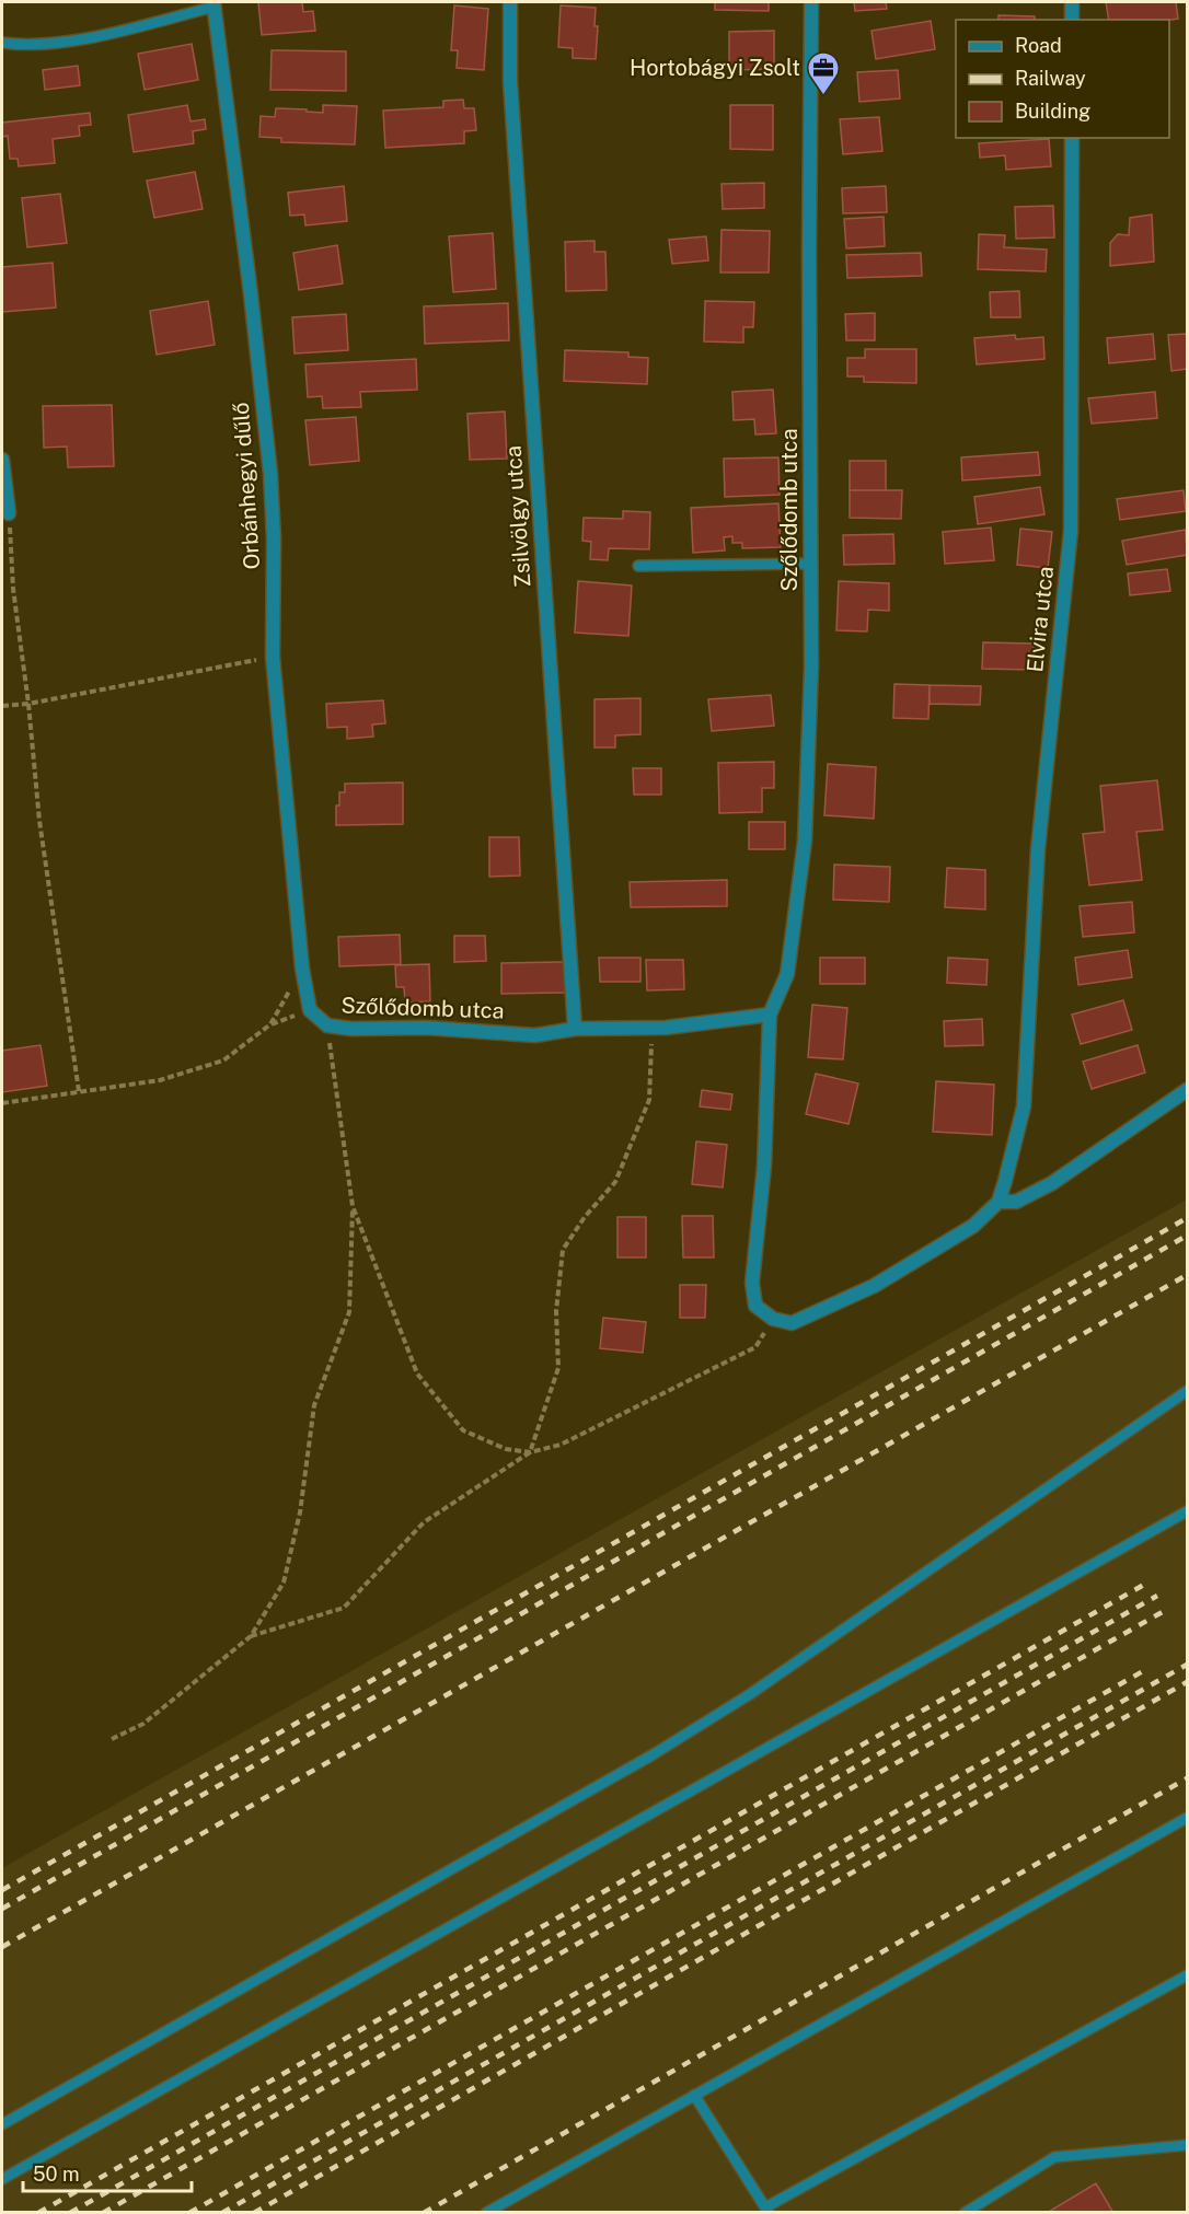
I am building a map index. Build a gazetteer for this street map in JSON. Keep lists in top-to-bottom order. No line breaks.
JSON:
{"streets":{"street":["Orbánhegyi dűlő","Szőlődomb utca","Zsilvölgy utca","Elvira utca"]},"crossings":[["Orbánhegyi dűlő","Szőlődomb utca"],["Szőlődomb utca","Zsilvölgy utca"]],"places":{"office":["Hortobágyi Zsolt"]},"legend":["Road","Railway","Building"],"scale_bar":"50 m"}
